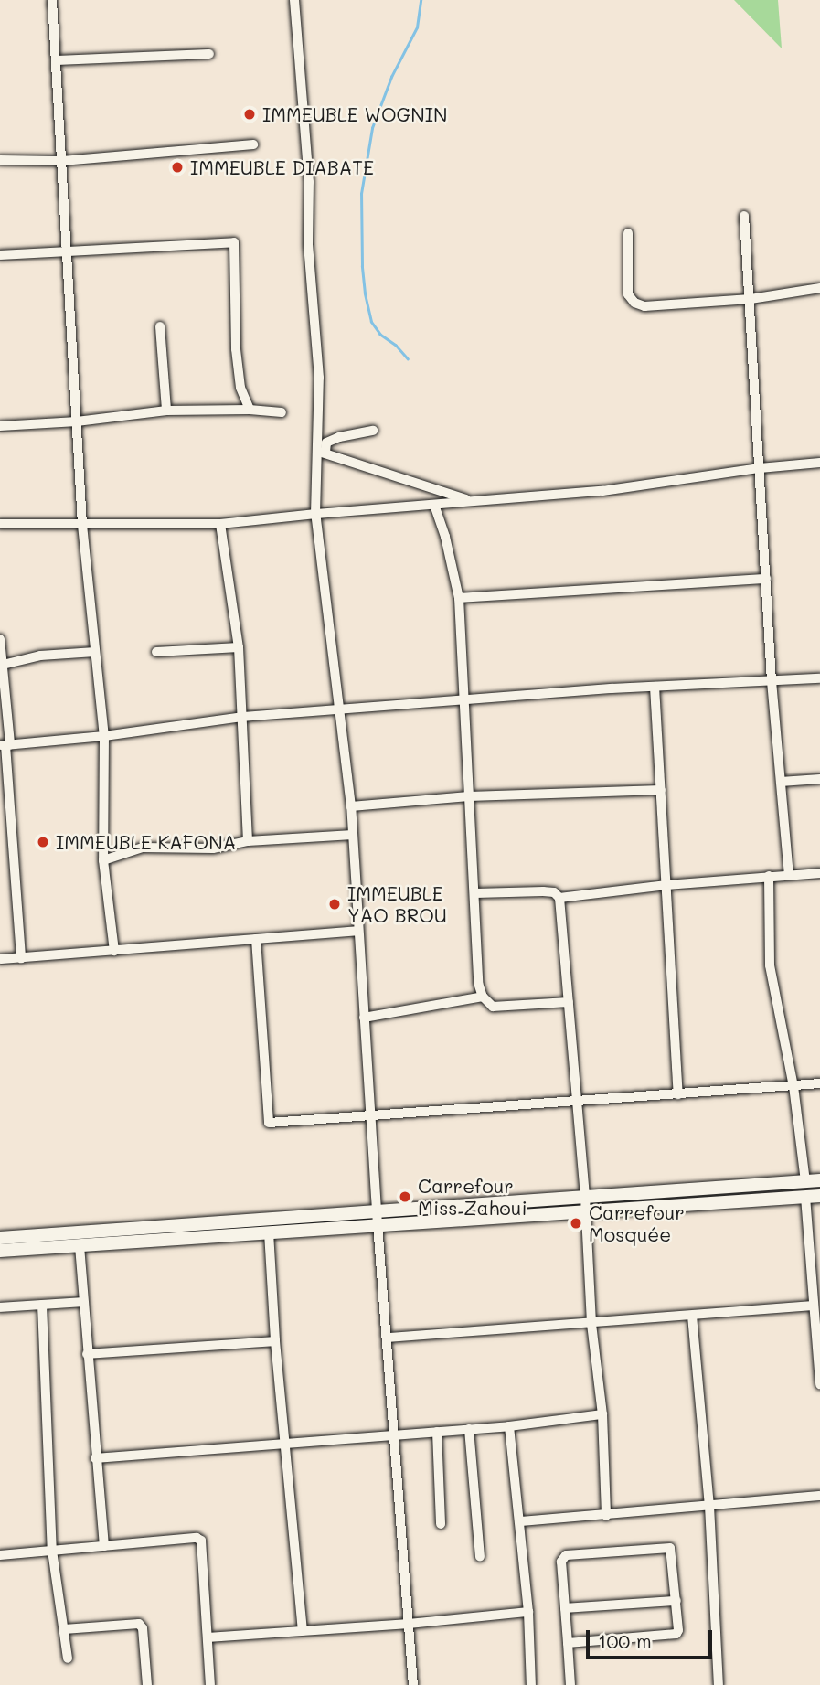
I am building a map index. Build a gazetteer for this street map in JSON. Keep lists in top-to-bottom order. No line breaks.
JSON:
{"places":["IMMEUBLE WOGNIN","IMMEUBLE DIABATE","IMMEUBLE KAFONA","IMMEUBLE YAO BROU","Carrefour Miss Zahoui","Carrefour Mosquée"],"scale_bar":"100 m"}
